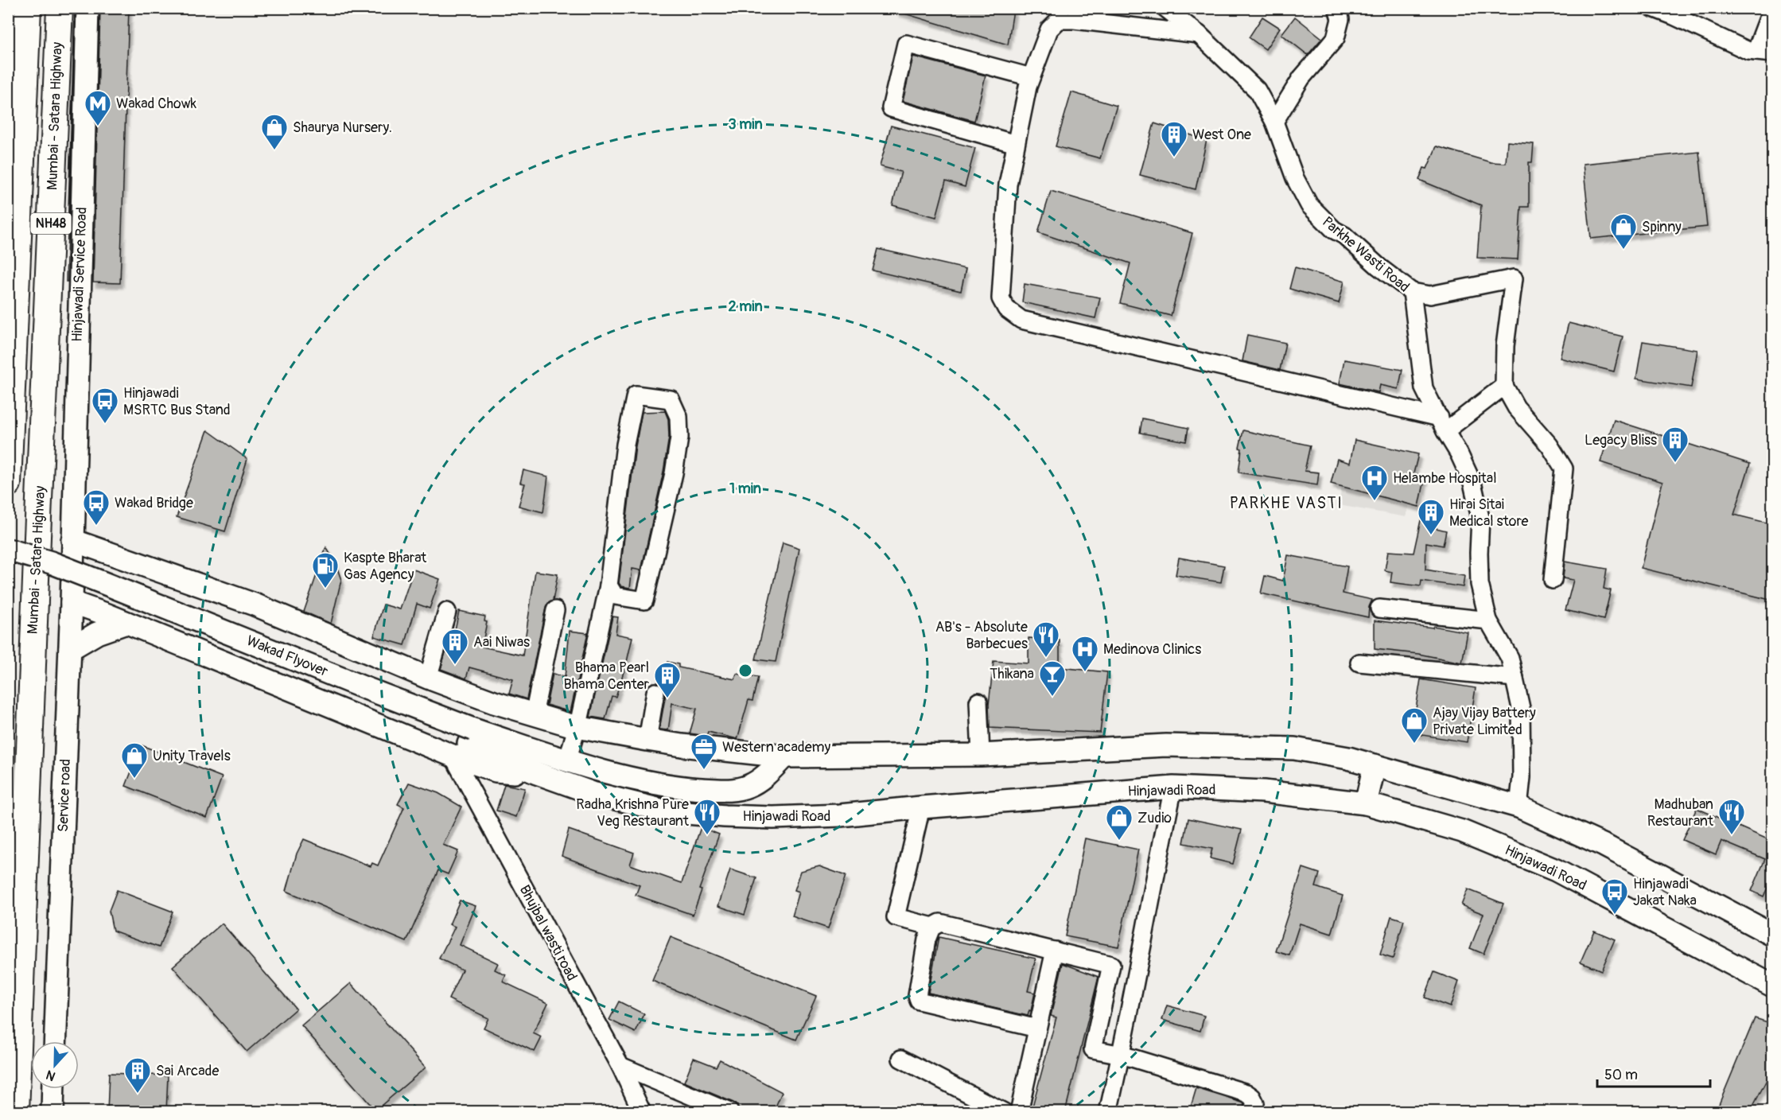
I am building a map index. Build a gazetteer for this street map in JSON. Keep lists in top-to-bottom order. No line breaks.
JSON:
{"streets":{"highway":["Mumbai - Satara Highway","NH48"],"main road":["Hinjawadi Service Road","Wakad Flyover","Hinjawadi Road","Service road"],"street":["Parkhe Wasti Road","Bhujbal wasti road"]},"crossings":[["Hinjawadi Service Road","Service road"],["Wakad Flyover","Hinjawadi Road"],["Wakad Flyover","Bhujbal wasti road"]],"districts":["PARKHE VASTI"],"places":{"metro station":["Wakad Chowk"],"shop":["Shaurya Nursery.","Spinny","Ajay Vijay Battery Private Limited","Unity Travels","Zudio"],"building":["West One","Legacy Bliss","Hirai Sitai Medical store","Aai Niwas","Bhama Pearl Bhama Center","Sai Arcade"],"bus stop":["Hinjawadi MSRTC Bus Stand","Wakad Bridge","Hinjawadi Jakat Naka"],"hospital":["Helambe Hospital","Medinova Clinics"],"fuel station":["Kaspte Bharat Gas Agency"],"restaurant":["AB's - Absolute Barbecues","Radha Krishna Pure Veg Restaurant","Madhuban Restaurant"],"bar":["Thikana"],"office":["Western academy"]},"scale_bar":"50 m","north":"bottom","rings":["3 min","2 min","1 min"]}
